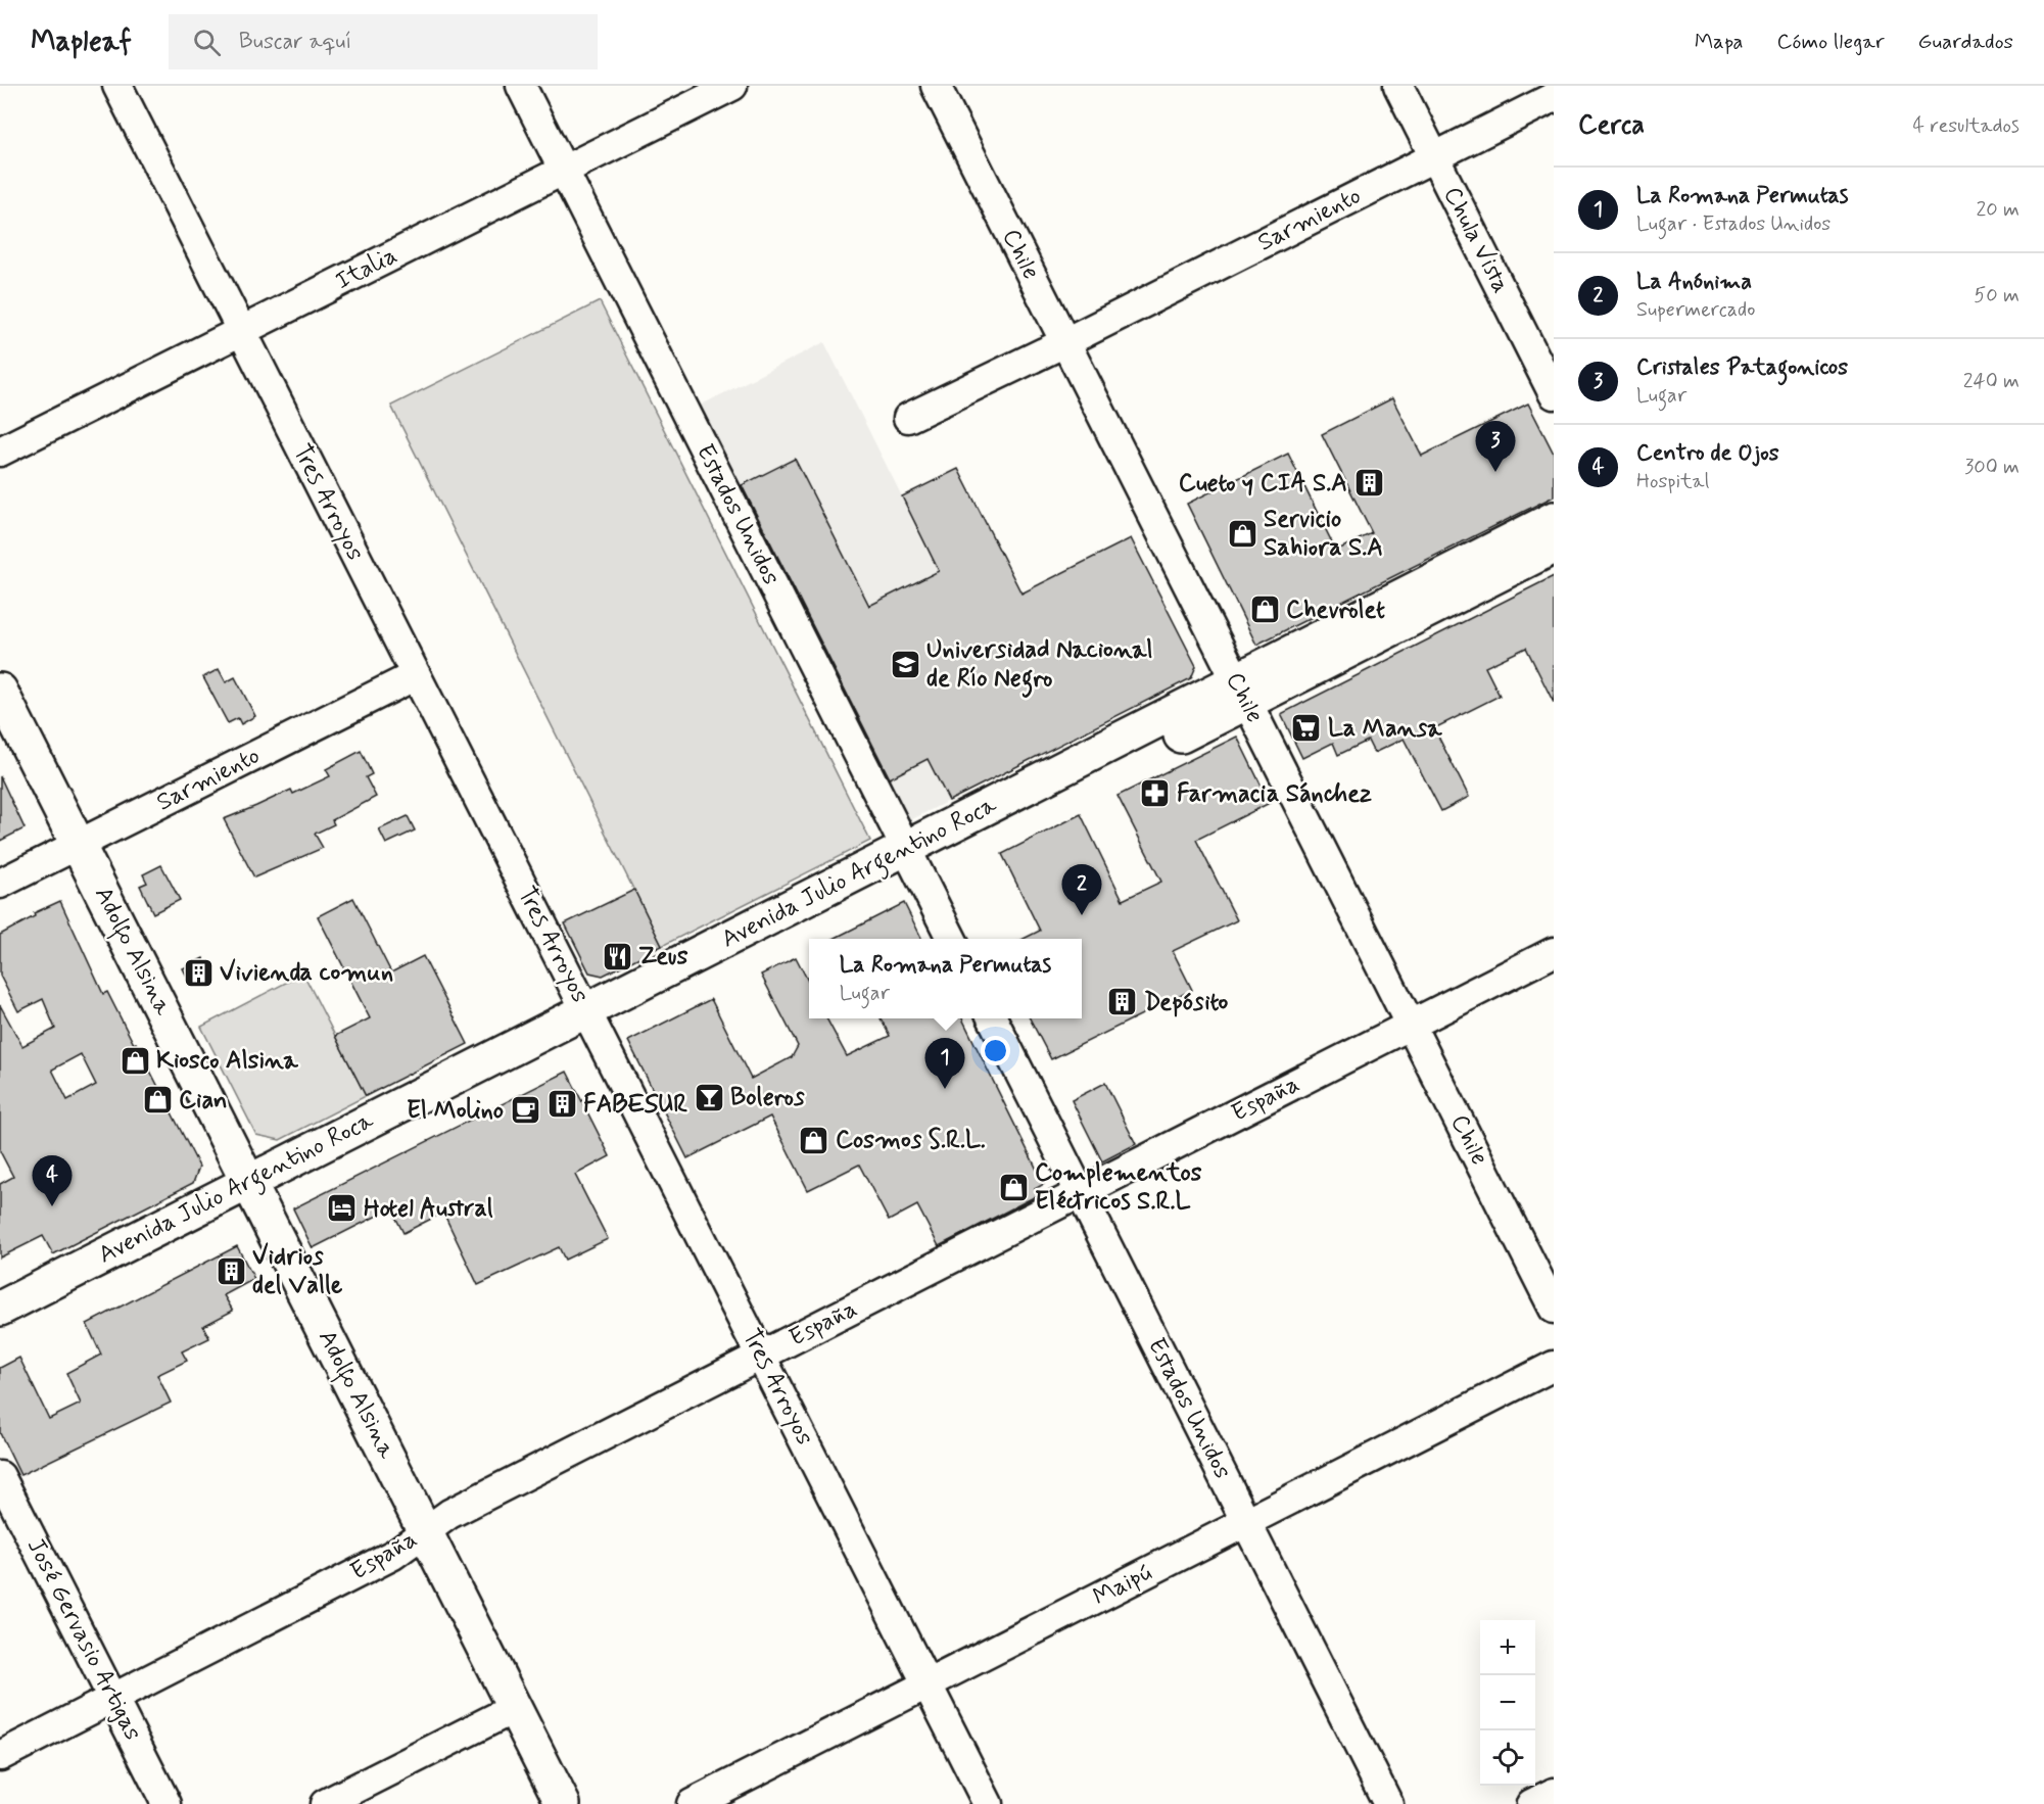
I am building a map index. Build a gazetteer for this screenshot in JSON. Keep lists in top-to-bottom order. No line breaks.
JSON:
{"streets":{"main road":["Avenida Julio Argentino Roca","Adolfo Alsina"],"street":["Sarmiento","Chula Vista","Chile","Italia","Tres Arroyos","Estados Unidos","España","Maipú","José Gervasio Artigas"]},"crossings":[["Sarmiento","Chula Vista"],["Sarmiento","Chile"],["Sarmiento","Tres Arroyos"],["Sarmiento","Adolfo Alsina"],["Chile","Avenida Julio Argentino Roca"],["Chile","España"],["Italia","Tres Arroyos"],["Italia","Estados Unidos"],["Tres Arroyos","Avenida Julio Argentino Roca"],["Tres Arroyos","España"],["Tres Arroyos","Maipú"],["Estados Unidos","Avenida Julio Argentino Roca"],["Estados Unidos","España"],["Estados Unidos","Maipú"],["Avenida Julio Argentino Roca","Adolfo Alsina"],["Adolfo Alsina","España"],["España","José Gervasio Artigas"]],"places":{"building":["Cueto y CIA S.A","Vivienda comun","Depósito","FABESUR","Vidrios del Valle"],"shop":["Servicio Sahiora S.A","Chevrolet","Kiosco Alsina","Cian","Cosmos S.R.L.","Complementos Eléctricos S.R.L"],"school or university":["Universidad Nacional de Río Negro"],"supermarket":["La Mansa"],"pharmacy":["Farmacia Sánchez"],"restaurant":["Zeus"],"bar":["Boleros"],"cafe":["El Molino"],"hotel":["Hotel Austral"]},"page":{"header":"Mapleaf","search":"Buscar aquí","nav":["Mapa","Cómo llegar","Guardados"],"heading":["Cerca","4 resultados"],"list":[{"mark":"1","name":"La Romana Permutas","note":"Lugar · Estados Unidos","value":"20 m"},{"mark":"2","name":"La Anónima","note":"Supermercado","value":"50 m"},{"mark":"3","name":"Cristales Patagonicos","note":"Lugar","value":"240 m"},{"mark":"4","name":"Centro de Ojos","note":"Hospital","value":"300 m"}],"pins":["3","2","1","4"],"popup":["La Romana Permutas","Lugar"],"map_buttons":["+","−"]}}
